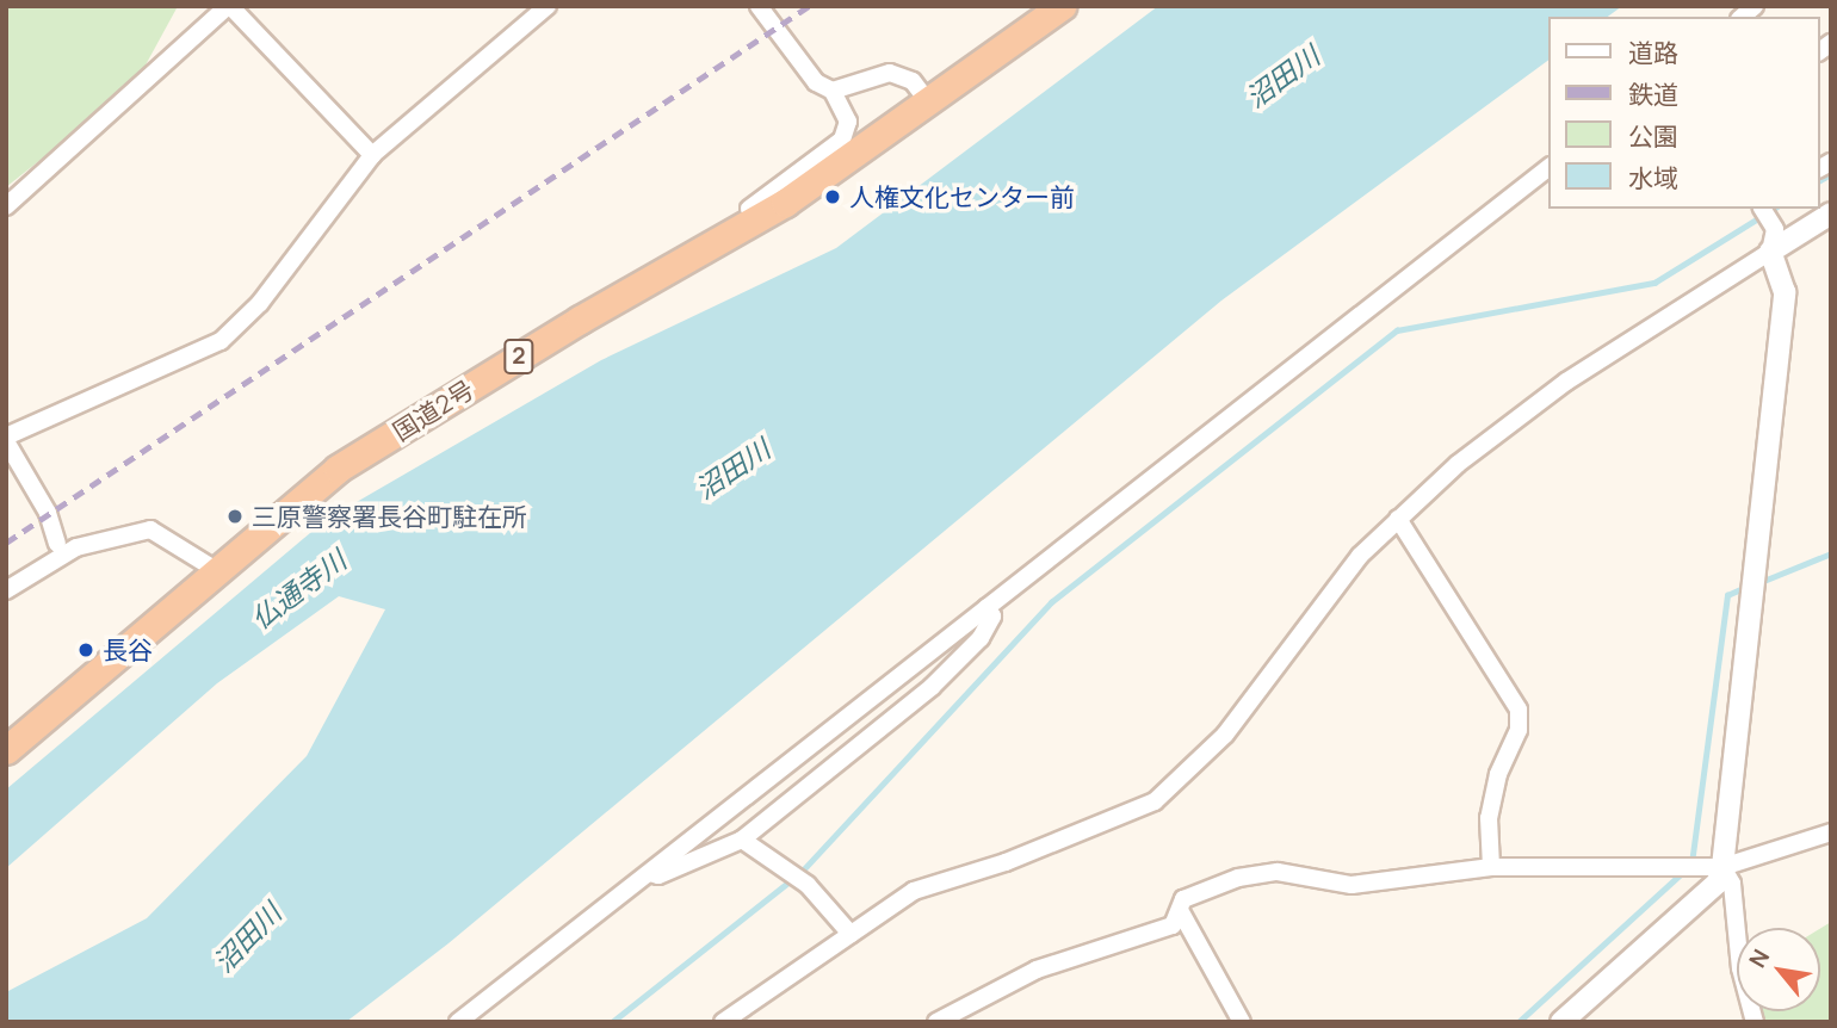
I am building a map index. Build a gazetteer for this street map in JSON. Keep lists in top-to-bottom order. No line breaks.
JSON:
{"streets":{"highway":["2","国道2号"]},"water":["沼田川","仏通寺川"],"places":["人権文化センター前","三原警察署長谷町駐在所","長谷"],"legend":["道路","鉄道","公園","水域"],"north":"top left"}
